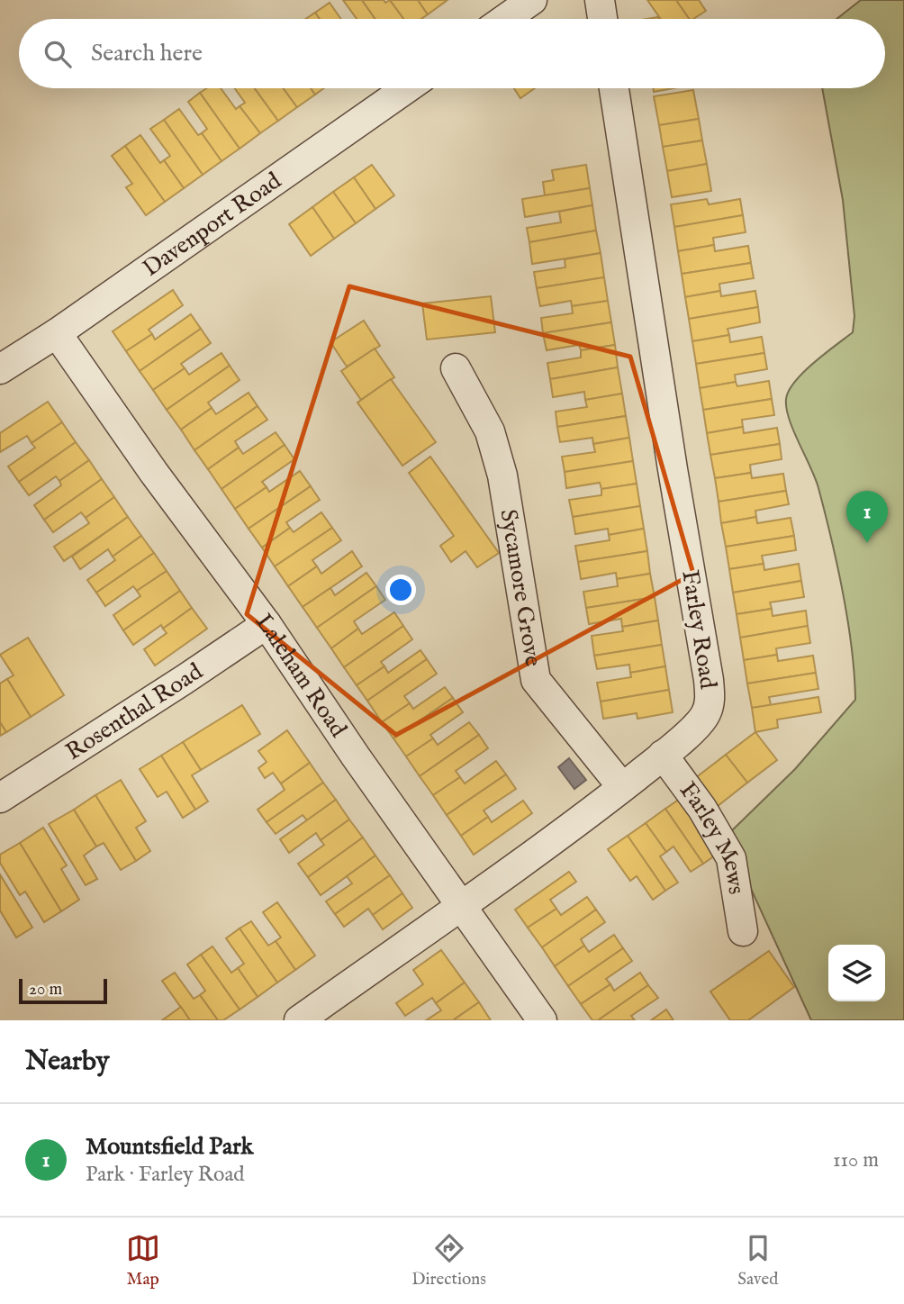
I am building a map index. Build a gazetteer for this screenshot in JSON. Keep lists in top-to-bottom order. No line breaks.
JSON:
{"streets":{"street":["Davenport Road","Sycamore Grove","Farley Road","Laleham Road","Rosenthal Road","Farley Mews"]},"crossings":[["Davenport Road","Laleham Road"],["Sycamore Grove","Farley Road"],["Farley Road","Laleham Road"],["Farley Road","Farley Mews"],["Laleham Road","Rosenthal Road"]],"scale_bar":"20 m","page":{"search":"Search here","pins":"1","scale":"20 m","heading":"Nearby","list":[{"mark":"1","name":"Mountsfield Park","note":"Park · Farley Road","value":"110 m"}],"nav":["Map","Directions","Saved"]}}
